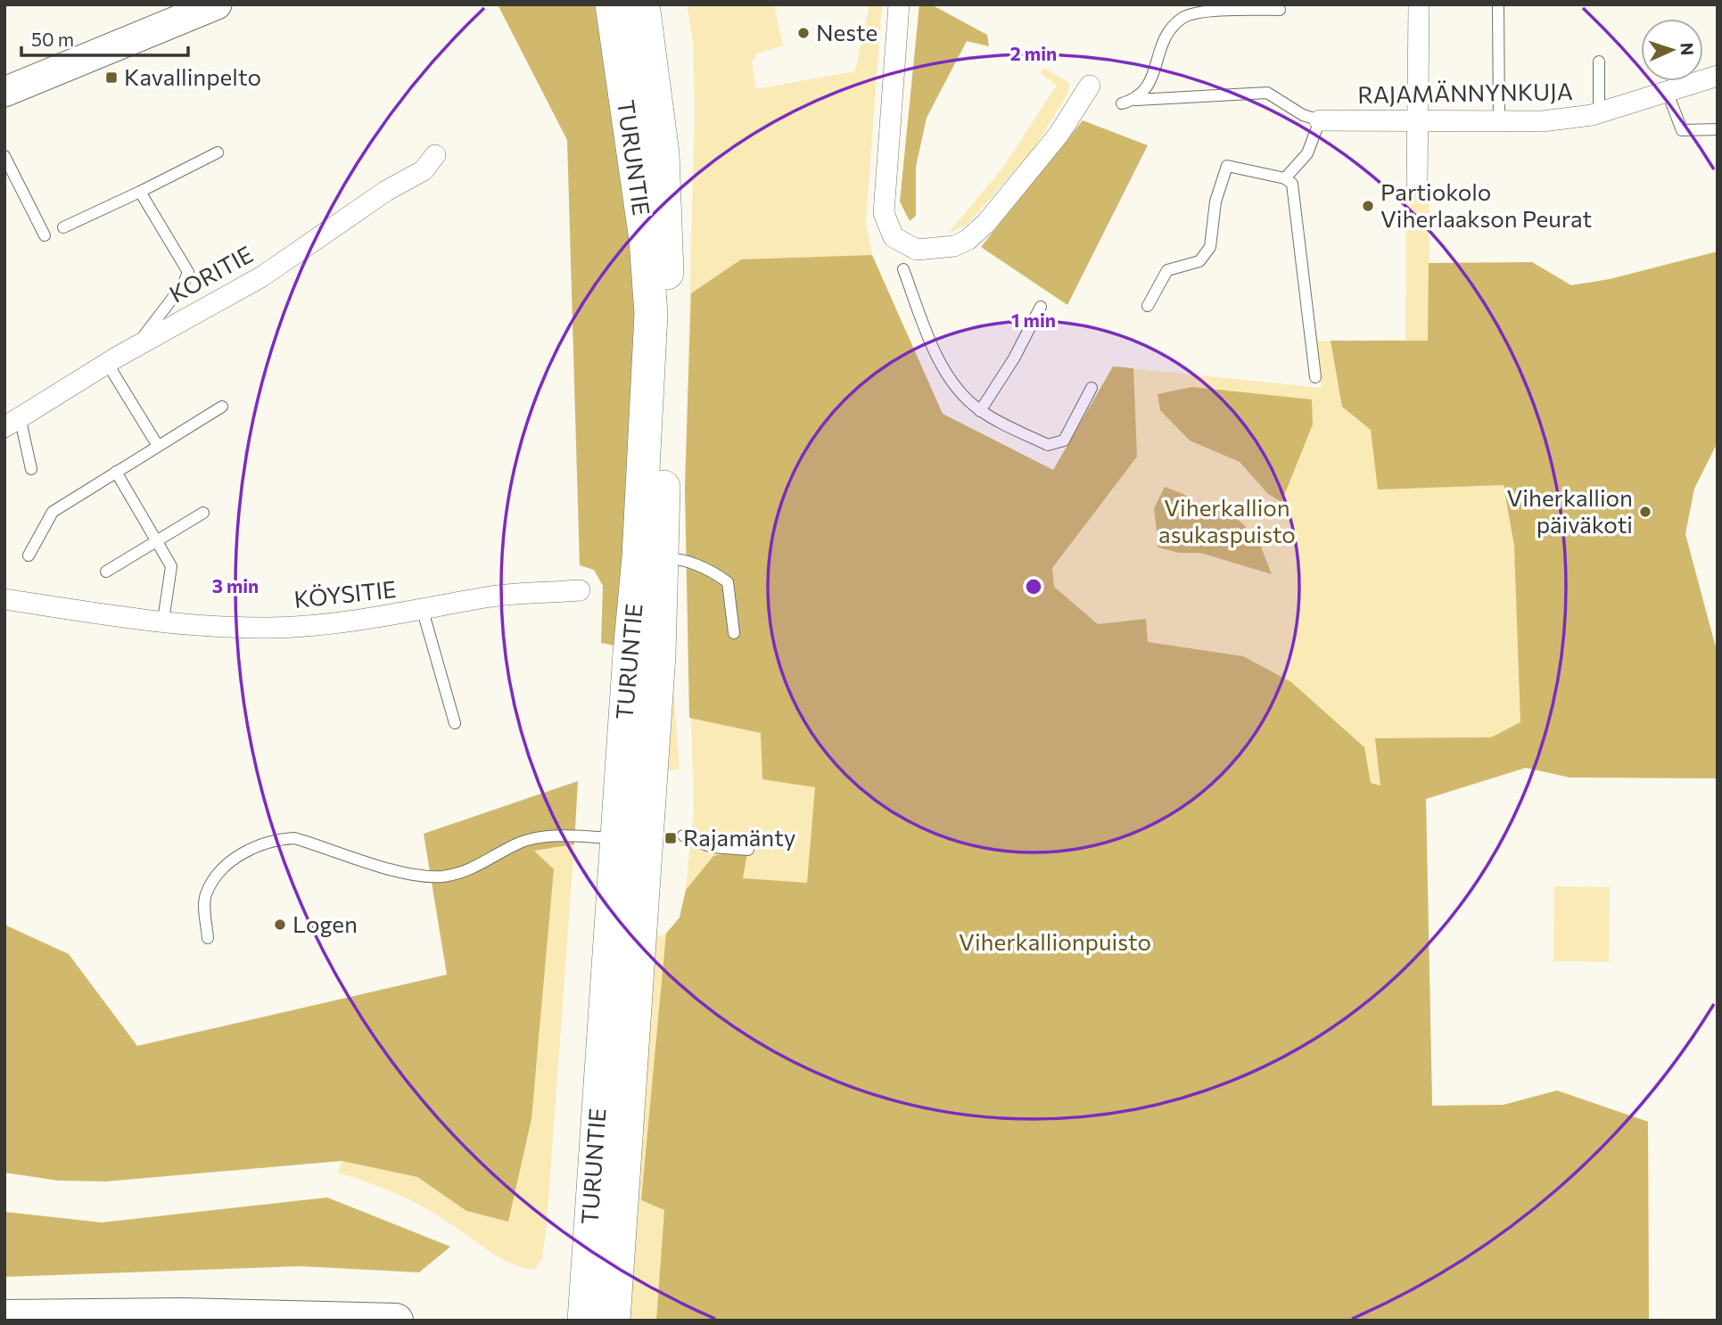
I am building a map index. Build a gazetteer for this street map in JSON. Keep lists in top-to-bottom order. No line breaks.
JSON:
{"streets":{"main road":["TURUNTIE"],"street":["RAJAMÄNNYNKUJA","KORITIE","KÖYSITIE"]},"parks":["Viherkallion asukaspuisto","Viherkallionpuisto"],"places":{"other":["Neste","Partiokolo Viherlaakson Peurat","Viherkallion päiväkoti","Logen"],"transit":["Kavallinpelto","Rajamänty"]},"scale_bar":"50 m","north":"right","rings":["2 min","1 min","3 min"]}
